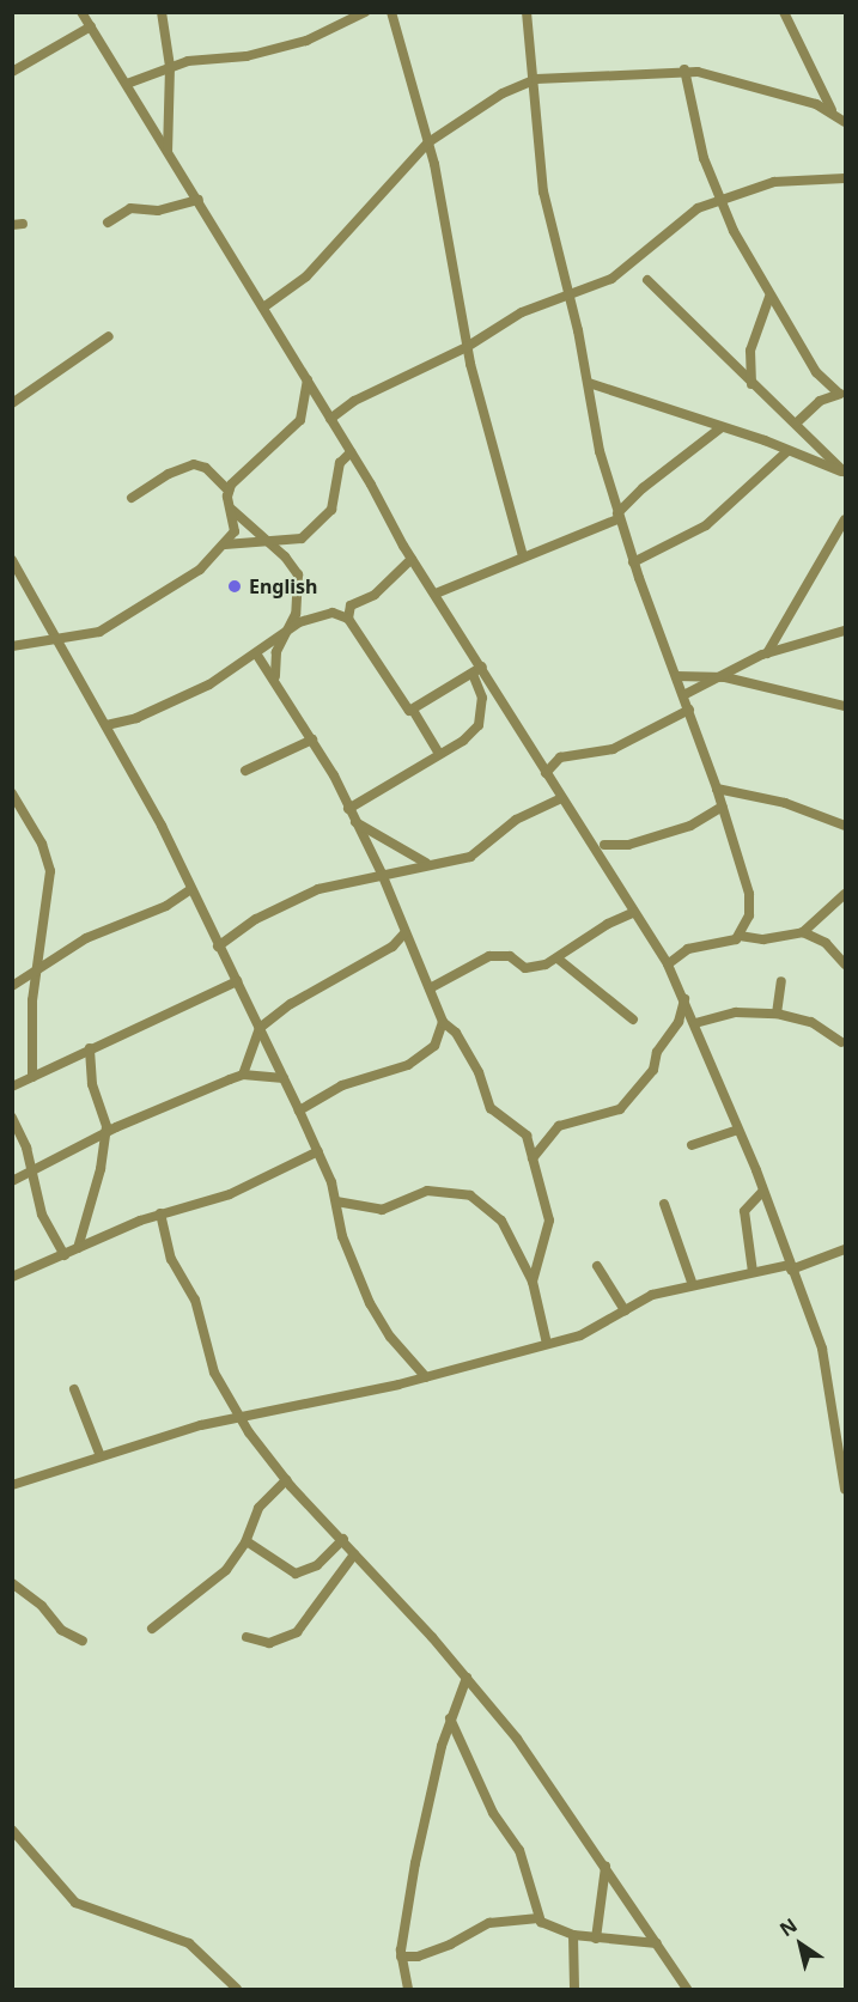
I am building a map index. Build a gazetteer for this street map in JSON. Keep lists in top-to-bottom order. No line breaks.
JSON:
{"places":["English"],"north":"top left"}
